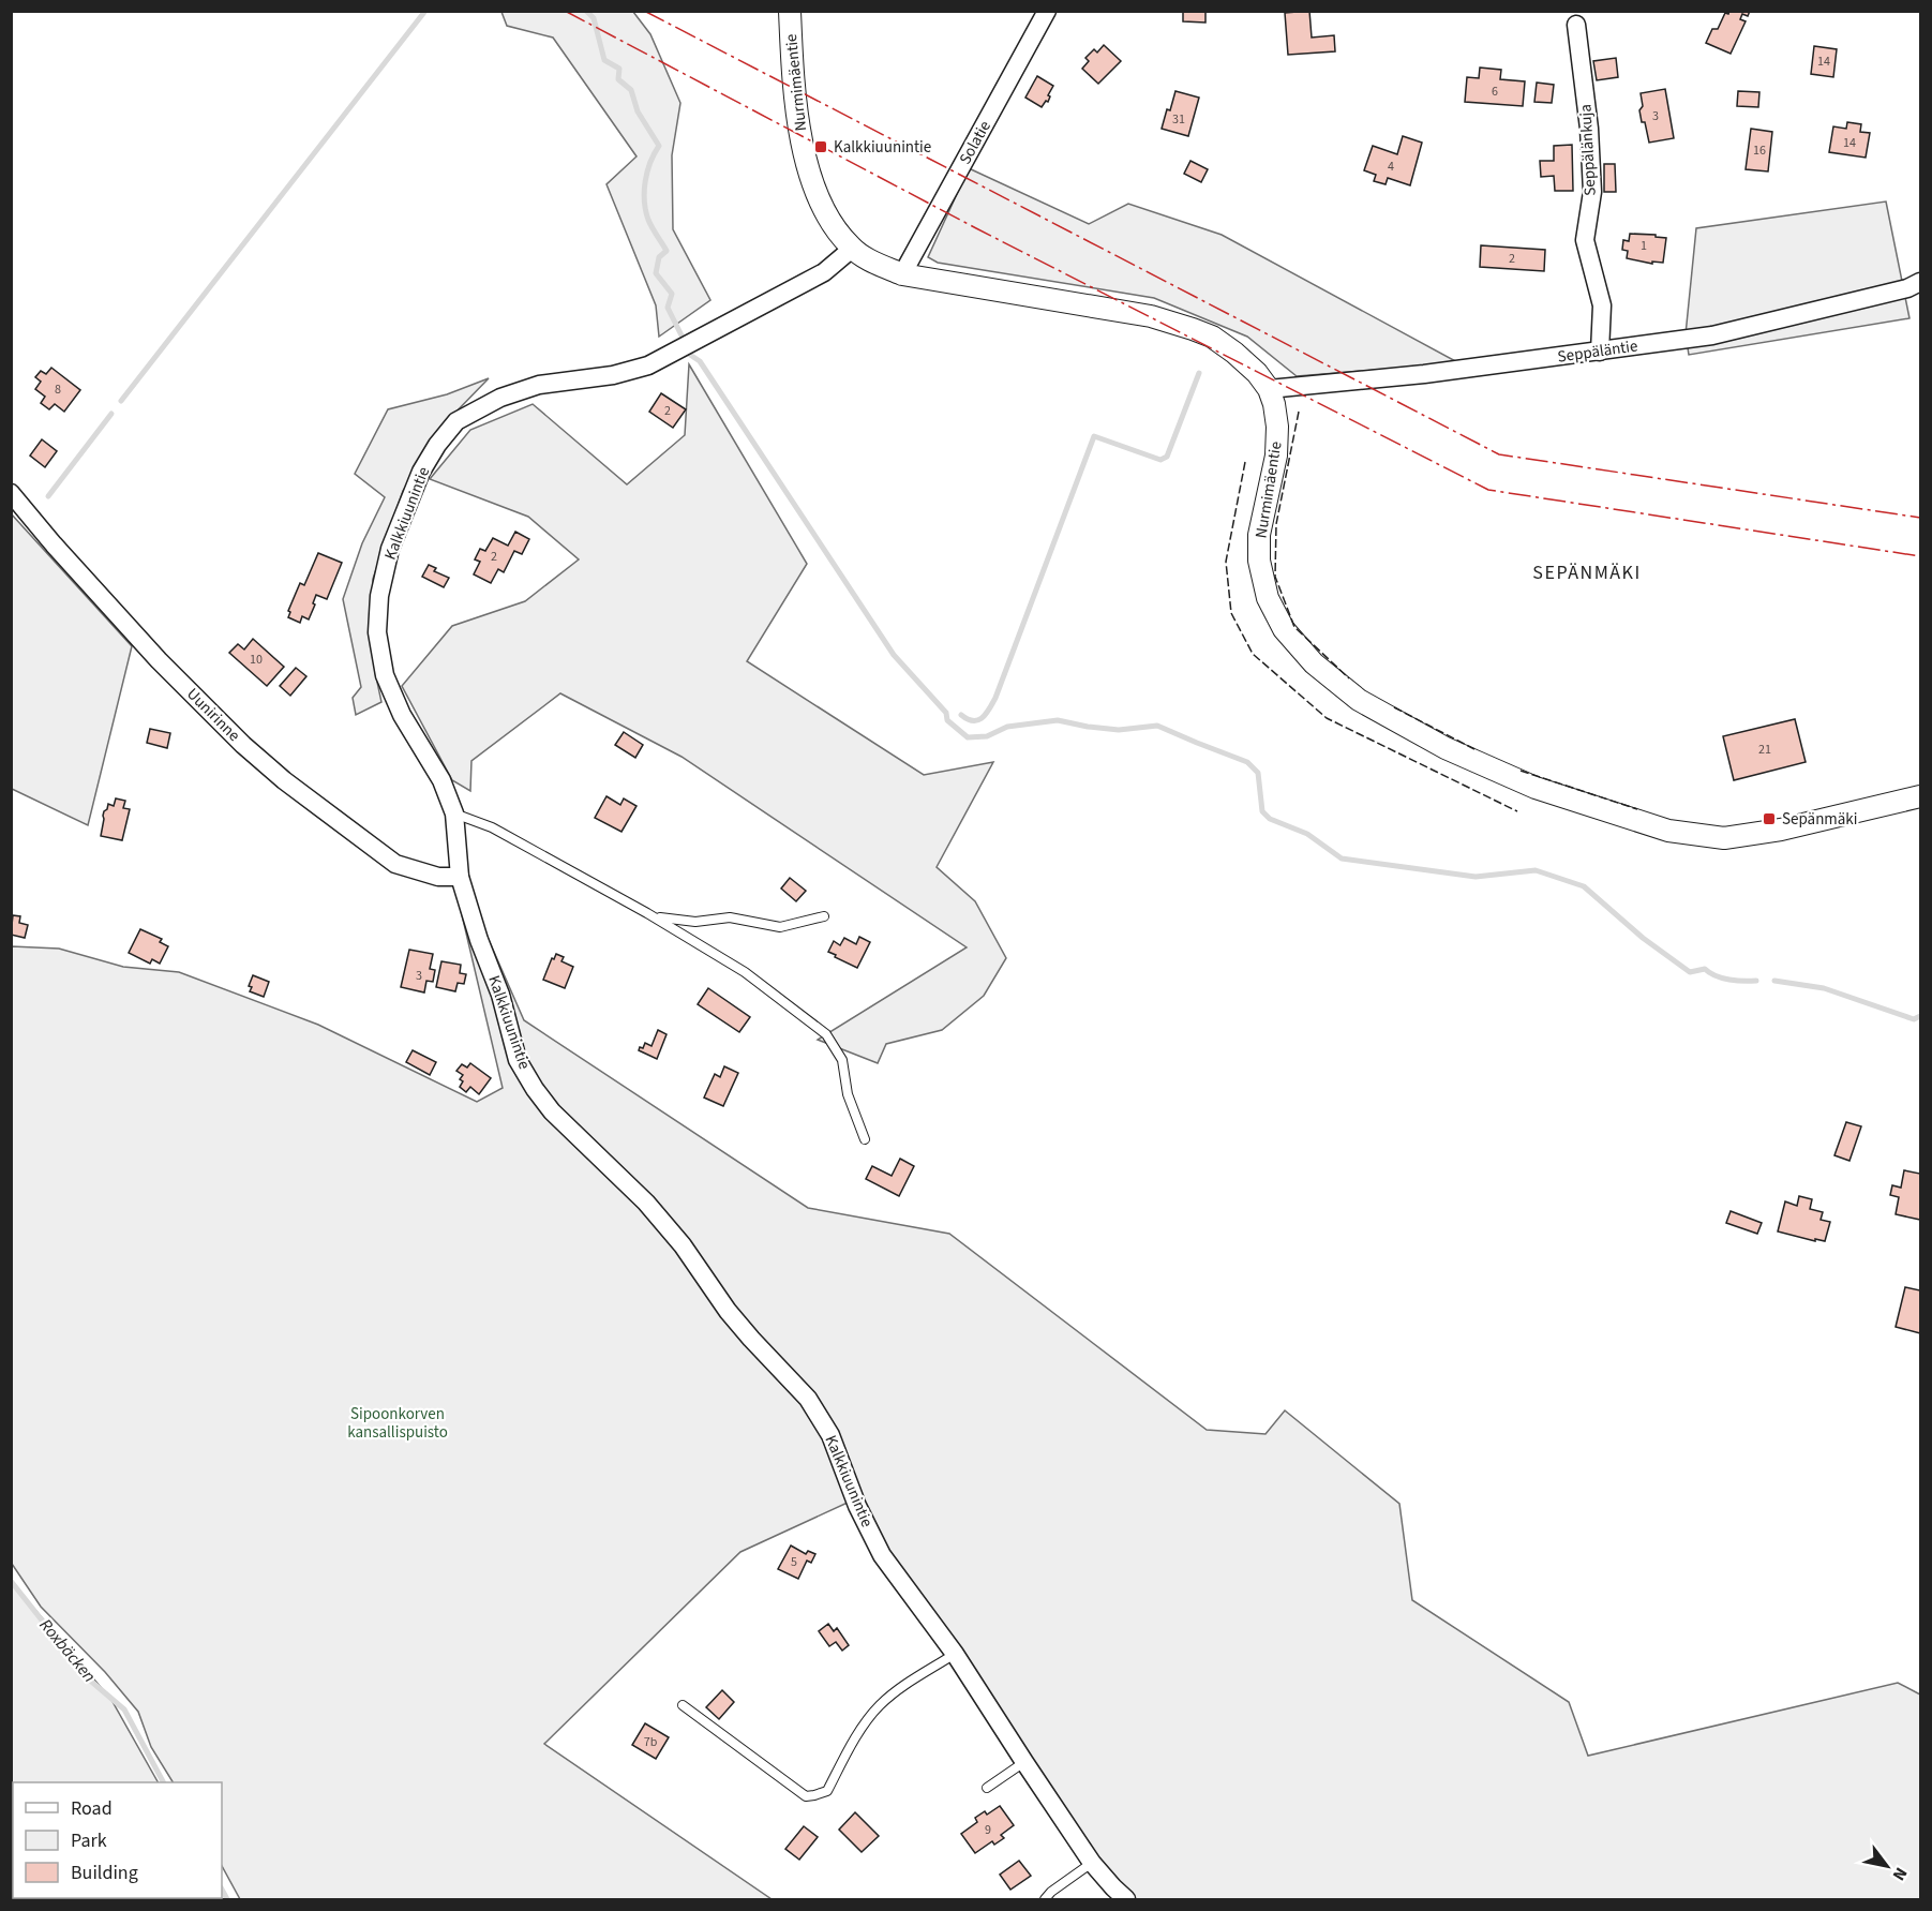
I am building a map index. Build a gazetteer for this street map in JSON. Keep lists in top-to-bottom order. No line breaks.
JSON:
{"streets":{"street":["Nurmimäentie","Solatie","Seppälänkuja","Seppäläntie","Kalkkiuunintie","Uunirinne"]},"crossings":[["Nurmimäentie","Solatie"],["Nurmimäentie","Seppäläntie"],["Nurmimäentie","Kalkkiuunintie"],["Seppälänkuja","Seppäläntie"],["Kalkkiuunintie","Uunirinne"]],"districts":["SEPÄNMÄKI"],"water":["Roxbäcken"],"parks":["Sipoonkorven kansallispuisto"],"places":{"transit":["Kalkkiuunintie","Sepänmäki"]},"house_numbers":["14","6","3","31","14","16","4","1","2","8","2","2","10","21","3","5","7b","9"],"legend":["Road","Park","Building"],"north":"bottom right"}
